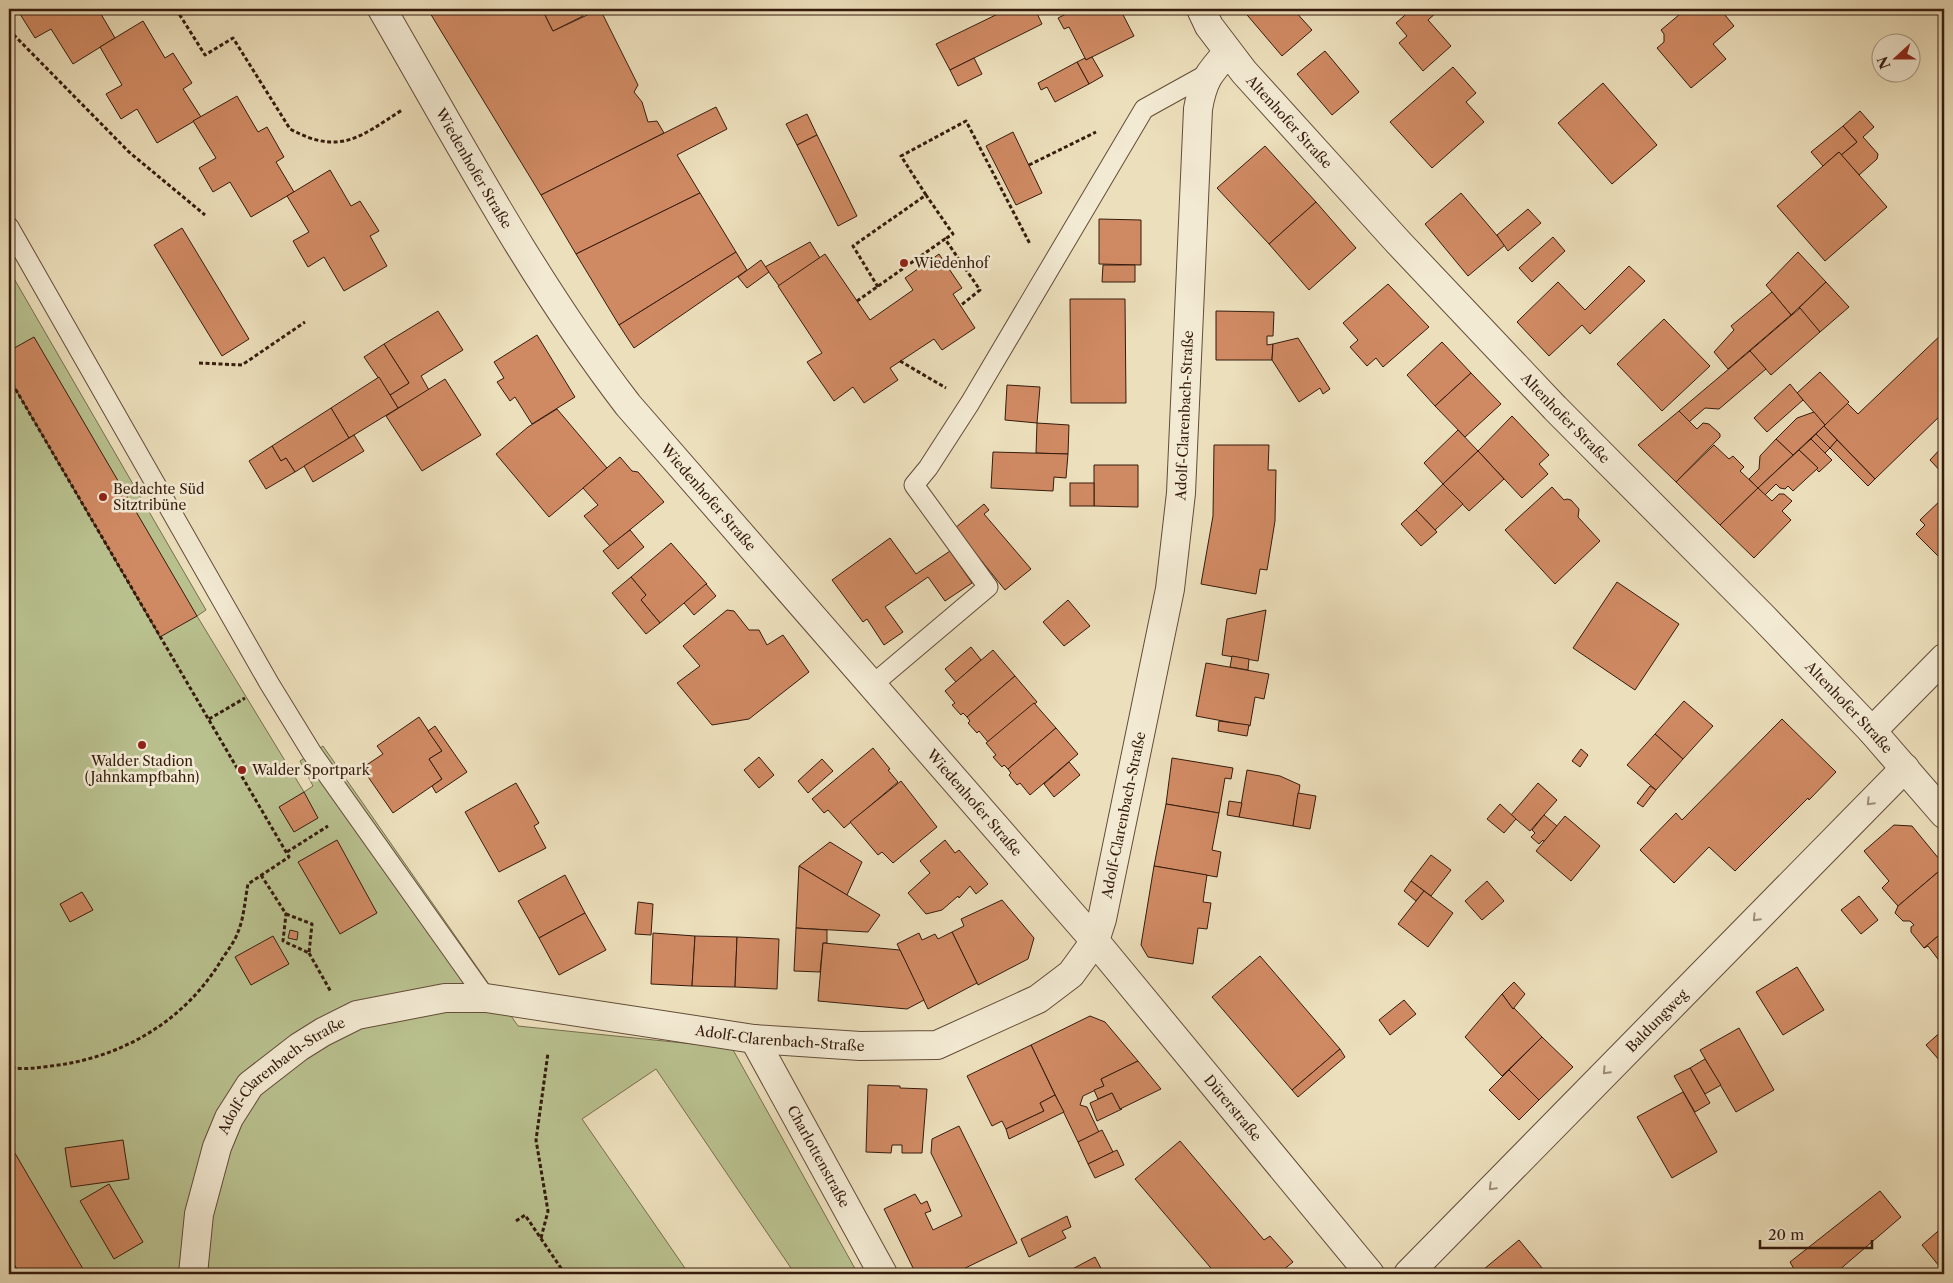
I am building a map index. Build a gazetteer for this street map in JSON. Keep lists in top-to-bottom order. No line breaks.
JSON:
{"streets":{"street":["Altenhofer Straße","Wiedenhofer Straße","Adolf-Clarenbach-Straße","Baldungweg","Dürerstraße","Charlottenstraße"]},"crossings":[["Altenhofer Straße","Adolf-Clarenbach-Straße"],["Altenhofer Straße","Baldungweg"],["Wiedenhofer Straße","Adolf-Clarenbach-Straße"],["Wiedenhofer Straße","Dürerstraße"],["Adolf-Clarenbach-Straße","Dürerstraße"],["Adolf-Clarenbach-Straße","Charlottenstraße"]],"one_way":["Baldungweg"],"places":["Wiedenhof","Bedachte Süd Sitztribüne","Walder Stadion (Jahnkampfbahn)","Walder Sportpark"],"scale_bar":"20 m","north":"left"}
